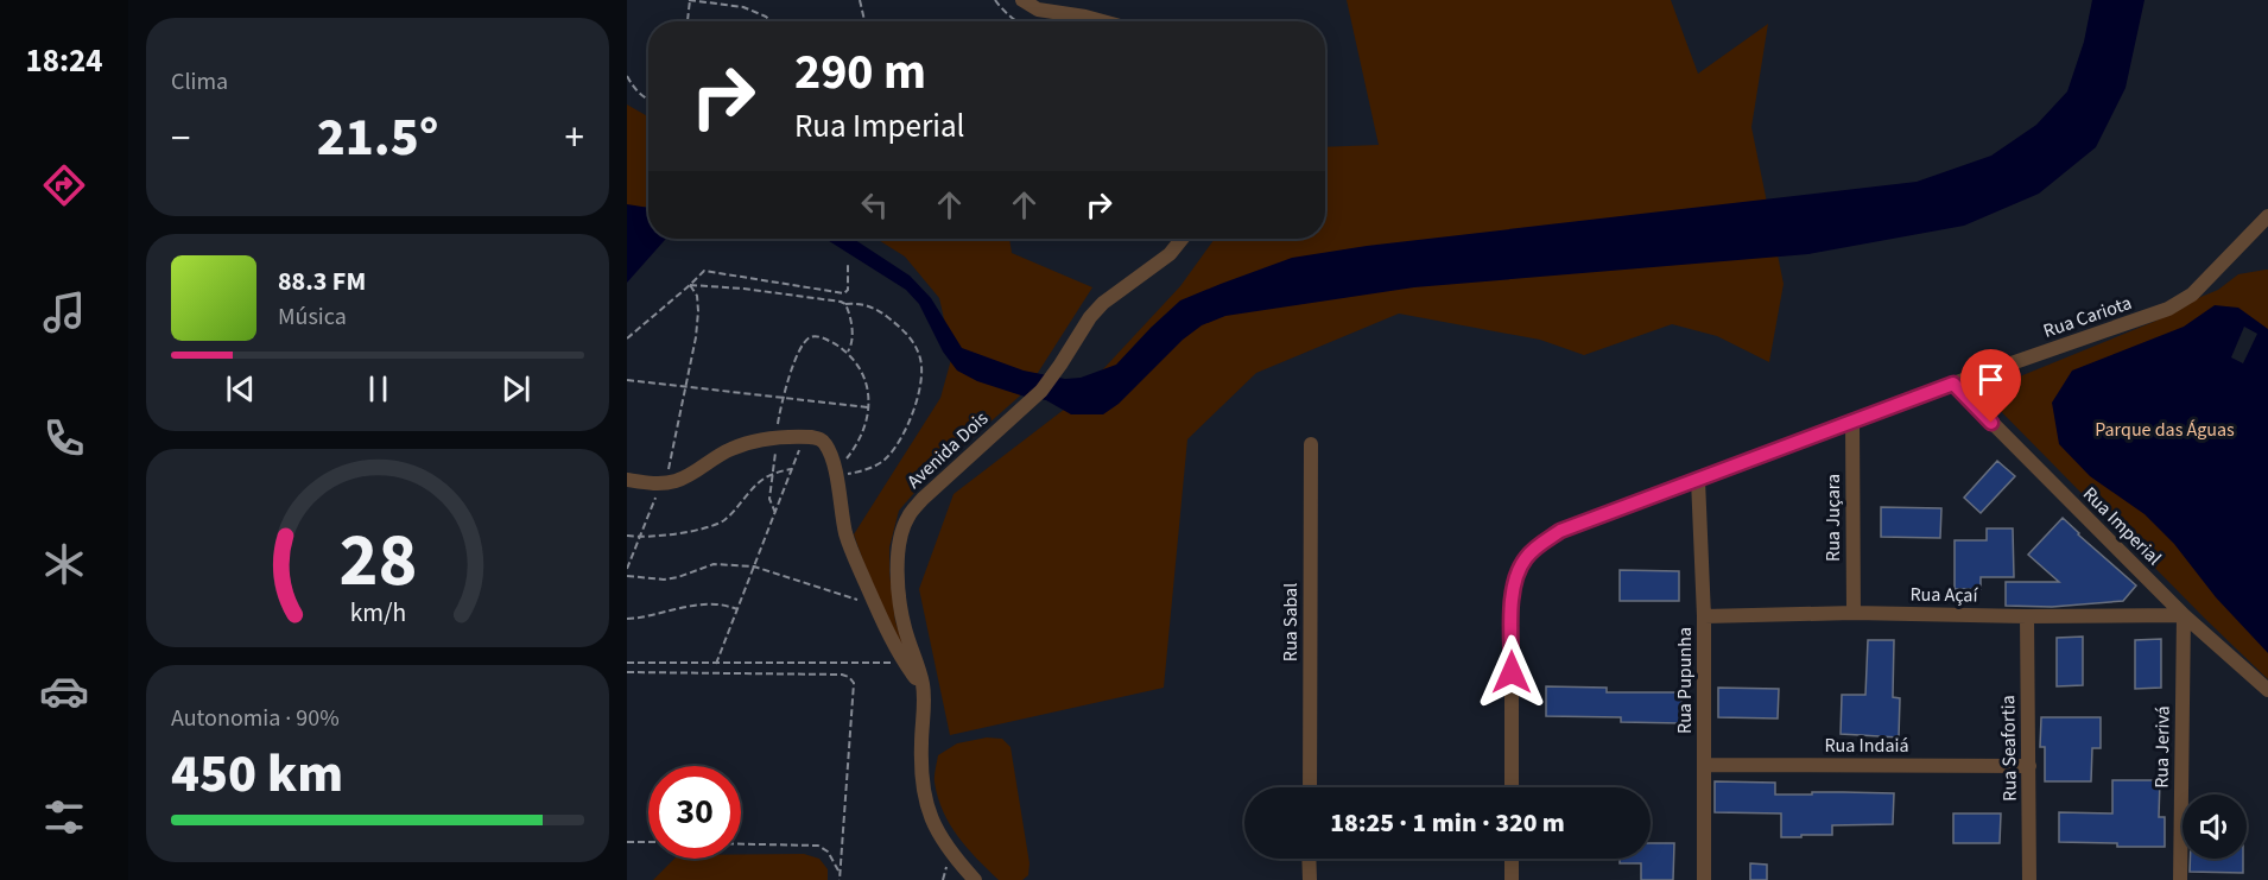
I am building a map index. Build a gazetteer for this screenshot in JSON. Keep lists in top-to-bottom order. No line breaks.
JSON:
{"streets":{"street":["Rua Cariota","Avenida Dois","Rua Juçara","Rua Imperial","Rua Açaí","Rua Sabal","Rua Pupunha","Rua Indaiá","Rua Jerivá","Rua Seafortia"]},"crossings":[["Rua Cariota","Rua Juçara"],["Rua Cariota","Rua Imperial"],["Rua Cariota","Rua Pupunha"],["Rua Juçara","Rua Açaí"],["Rua Imperial","Rua Açaí"],["Rua Imperial","Rua Jerivá"],["Rua Açaí","Rua Pupunha"],["Rua Açaí","Rua Jerivá"],["Rua Açaí","Rua Seafortia"],["Rua Pupunha","Rua Indaiá"],["Rua Indaiá","Rua Seafortia"]],"parks":["Parque das Águas"],"page":{"tabs":"18:24","tile":["Clima",["Autonomia · 90%","450 km"]],"turn":["290 m","Rua Imperial"],"heat":["−","21.5°","+"],"song":["88.3 FM","Música"],"limit":"30","trip":"18:25 · 1 min · 320 m","gauge":["28","km/h"]}}
